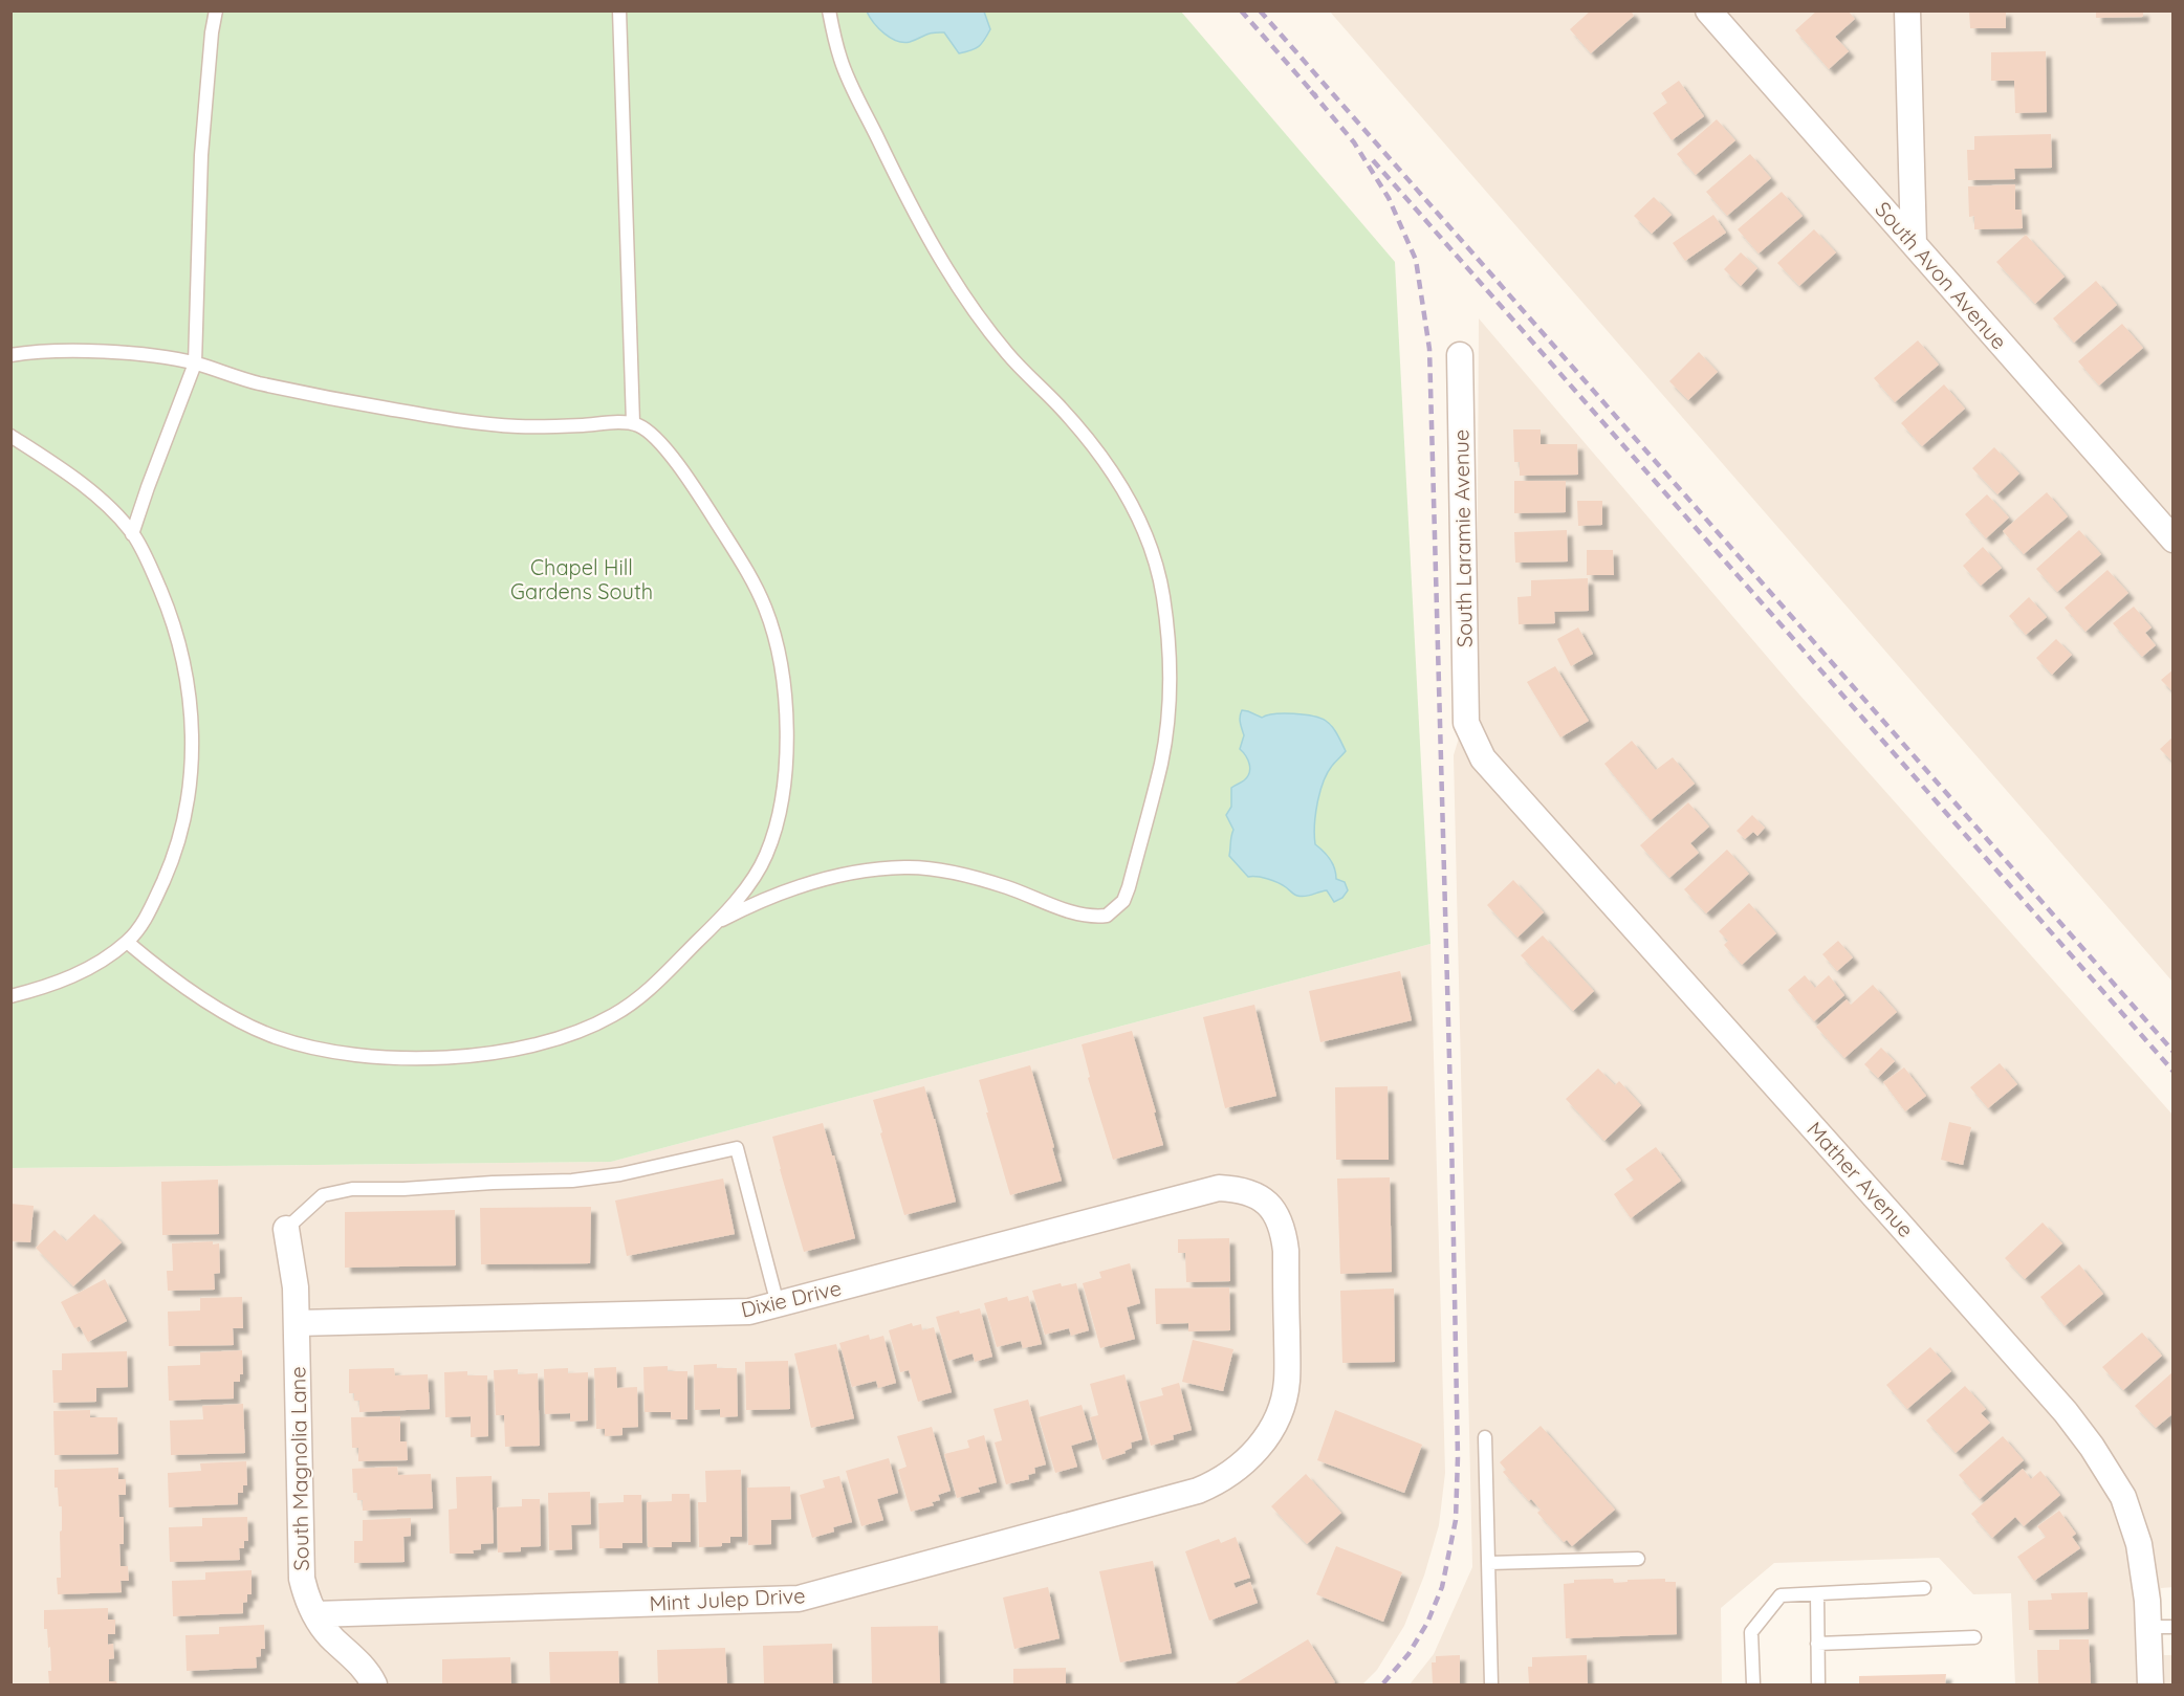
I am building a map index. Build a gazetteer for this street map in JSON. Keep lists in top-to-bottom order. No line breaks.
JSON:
{"streets":{"street":["South Avon Avenue","South Laramie Avenue","Mather Avenue","Dixie Drive","South Magnolia Lane","Mint Julep Drive"]},"crossings":[["South Laramie Avenue","Mather Avenue"],["Dixie Drive","South Magnolia Lane"],["Dixie Drive","Mint Julep Drive"],["South Magnolia Lane","Mint Julep Drive"]],"parks":["Chapel Hill Gardens South"]}
